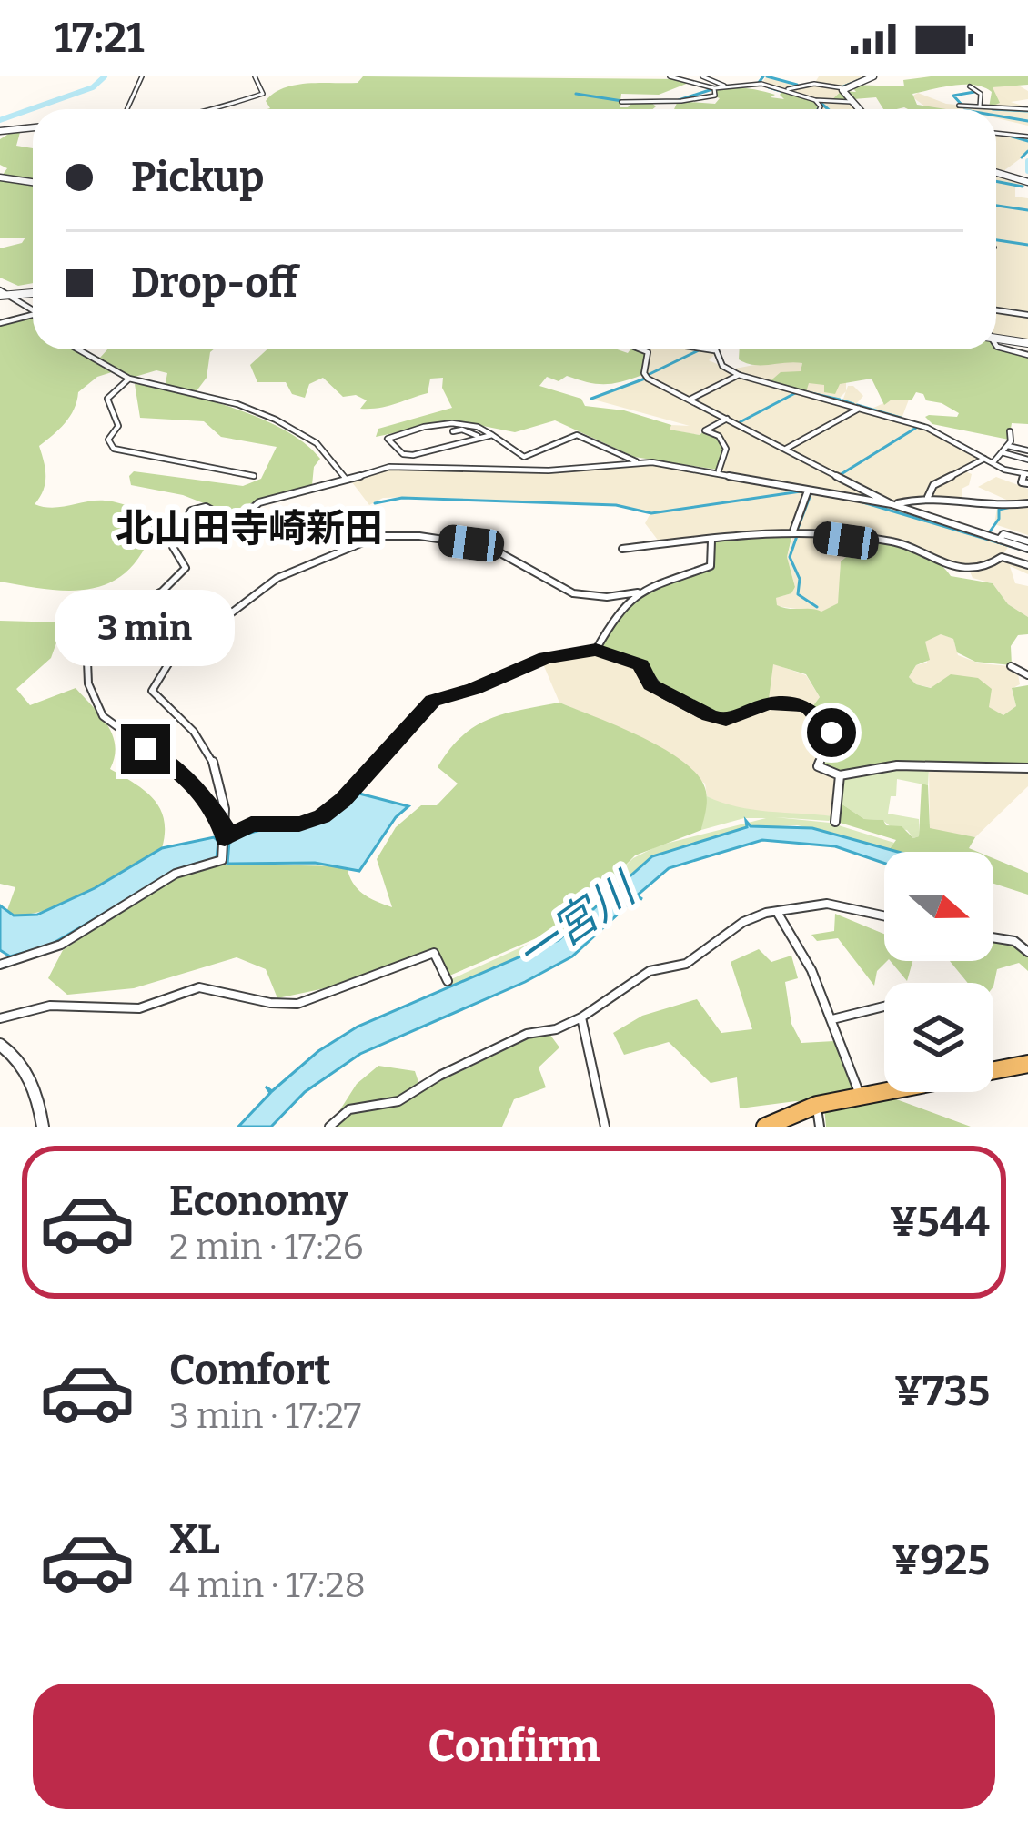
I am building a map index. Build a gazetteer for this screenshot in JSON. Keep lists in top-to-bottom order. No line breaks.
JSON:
{"districts":["北山田寺崎新田"],"water":["一宮川"],"north":"right","page":{"status":"17:21","banner":["Pickup","Drop-off"],"bubble":"3 min","list":[{"name":"Economy","note":"2 min · 17:26","value":"¥544"},{"name":"Comfort","note":"3 min · 17:27","value":"¥735"},{"name":"XL","note":"4 min · 17:28","value":"¥925"}],"buttons":"Confirm"}}
